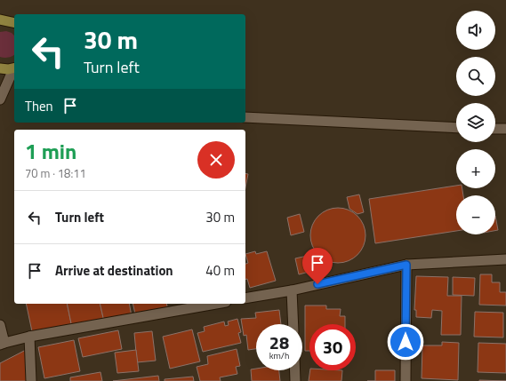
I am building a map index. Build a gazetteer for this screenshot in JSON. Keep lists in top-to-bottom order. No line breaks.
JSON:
{"page":{"map_buttons":["+","−"],"turn":["30 m","Turn left"],"then":"Then","heading":["1 min","70 m · 18:11"],"list":[{"name":"Turn left","value":"30 m"},{"name":"Arrive at destination","value":"40 m"}],"speed":"28 km/h","limit":"30"}}
